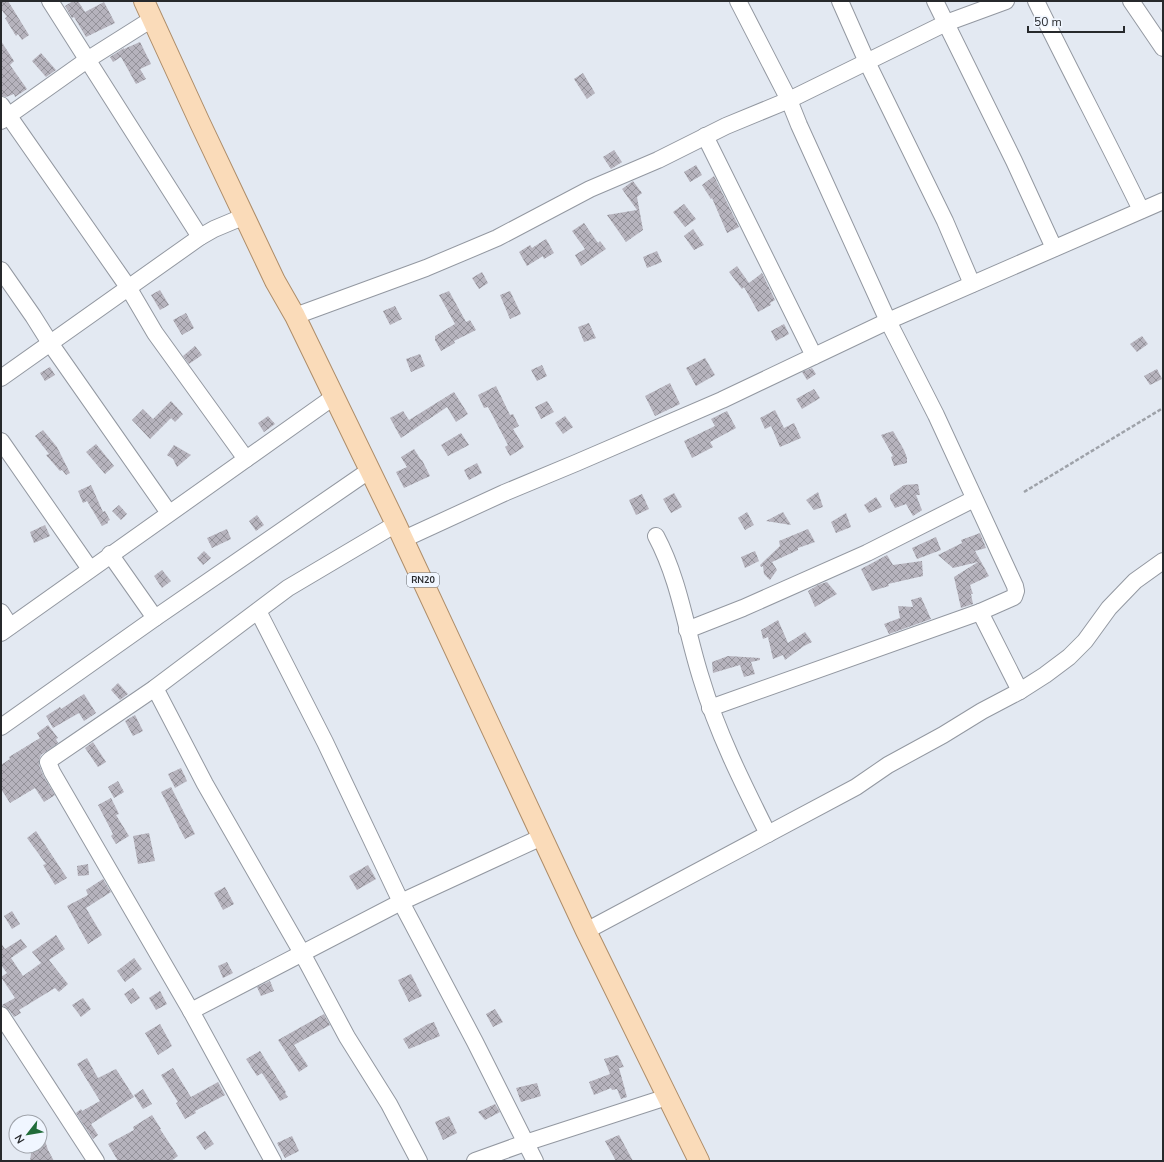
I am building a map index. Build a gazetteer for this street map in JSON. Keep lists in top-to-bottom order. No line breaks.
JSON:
{"streets":{"main road":["RN20"]},"scale_bar":"50 m","north":"bottom left"}
